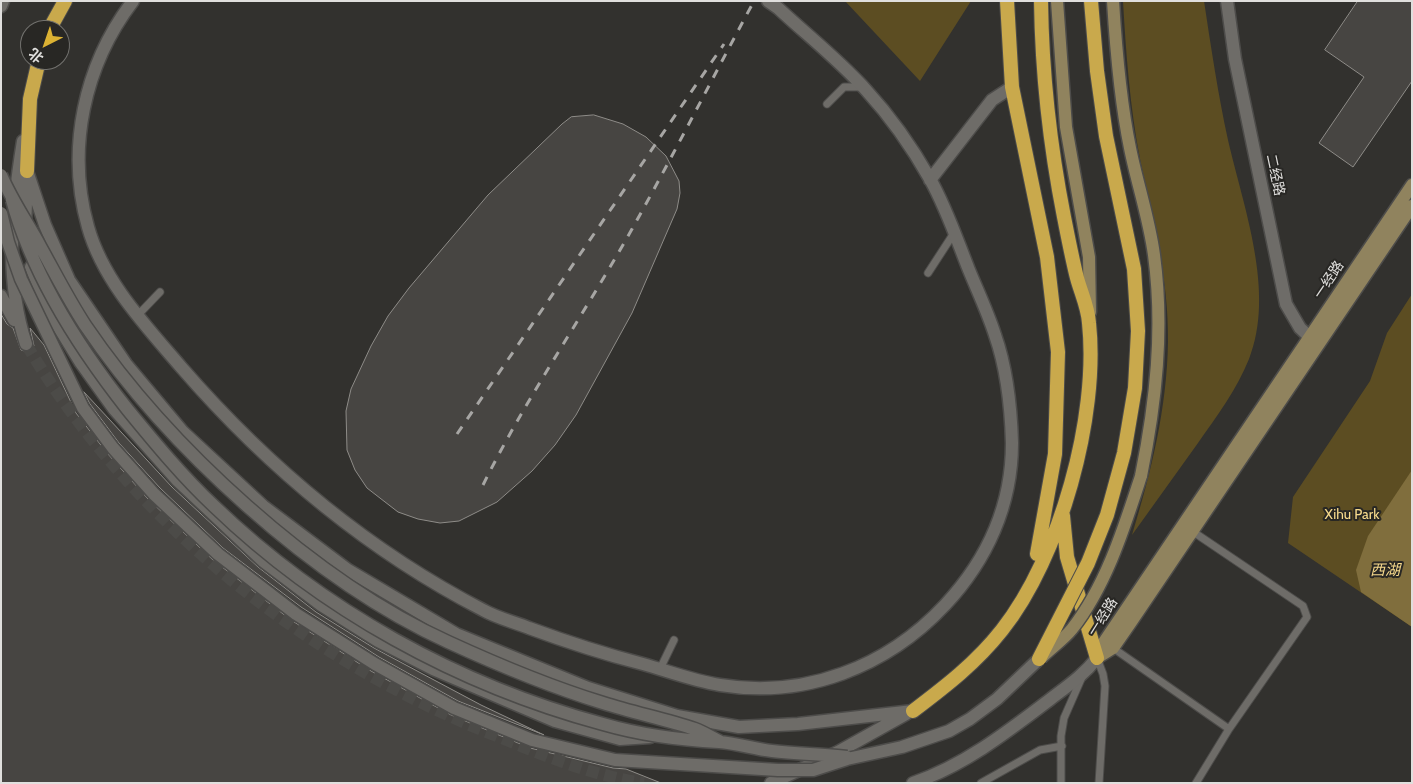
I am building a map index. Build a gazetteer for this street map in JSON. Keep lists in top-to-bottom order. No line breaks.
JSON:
{"streets":{"main road":["一经路"],"street":["二经路"]},"crossings":[["二经路","一经路"]],"water":["西湖"],"parks":["Xihu Park"],"north":"bottom left"}
